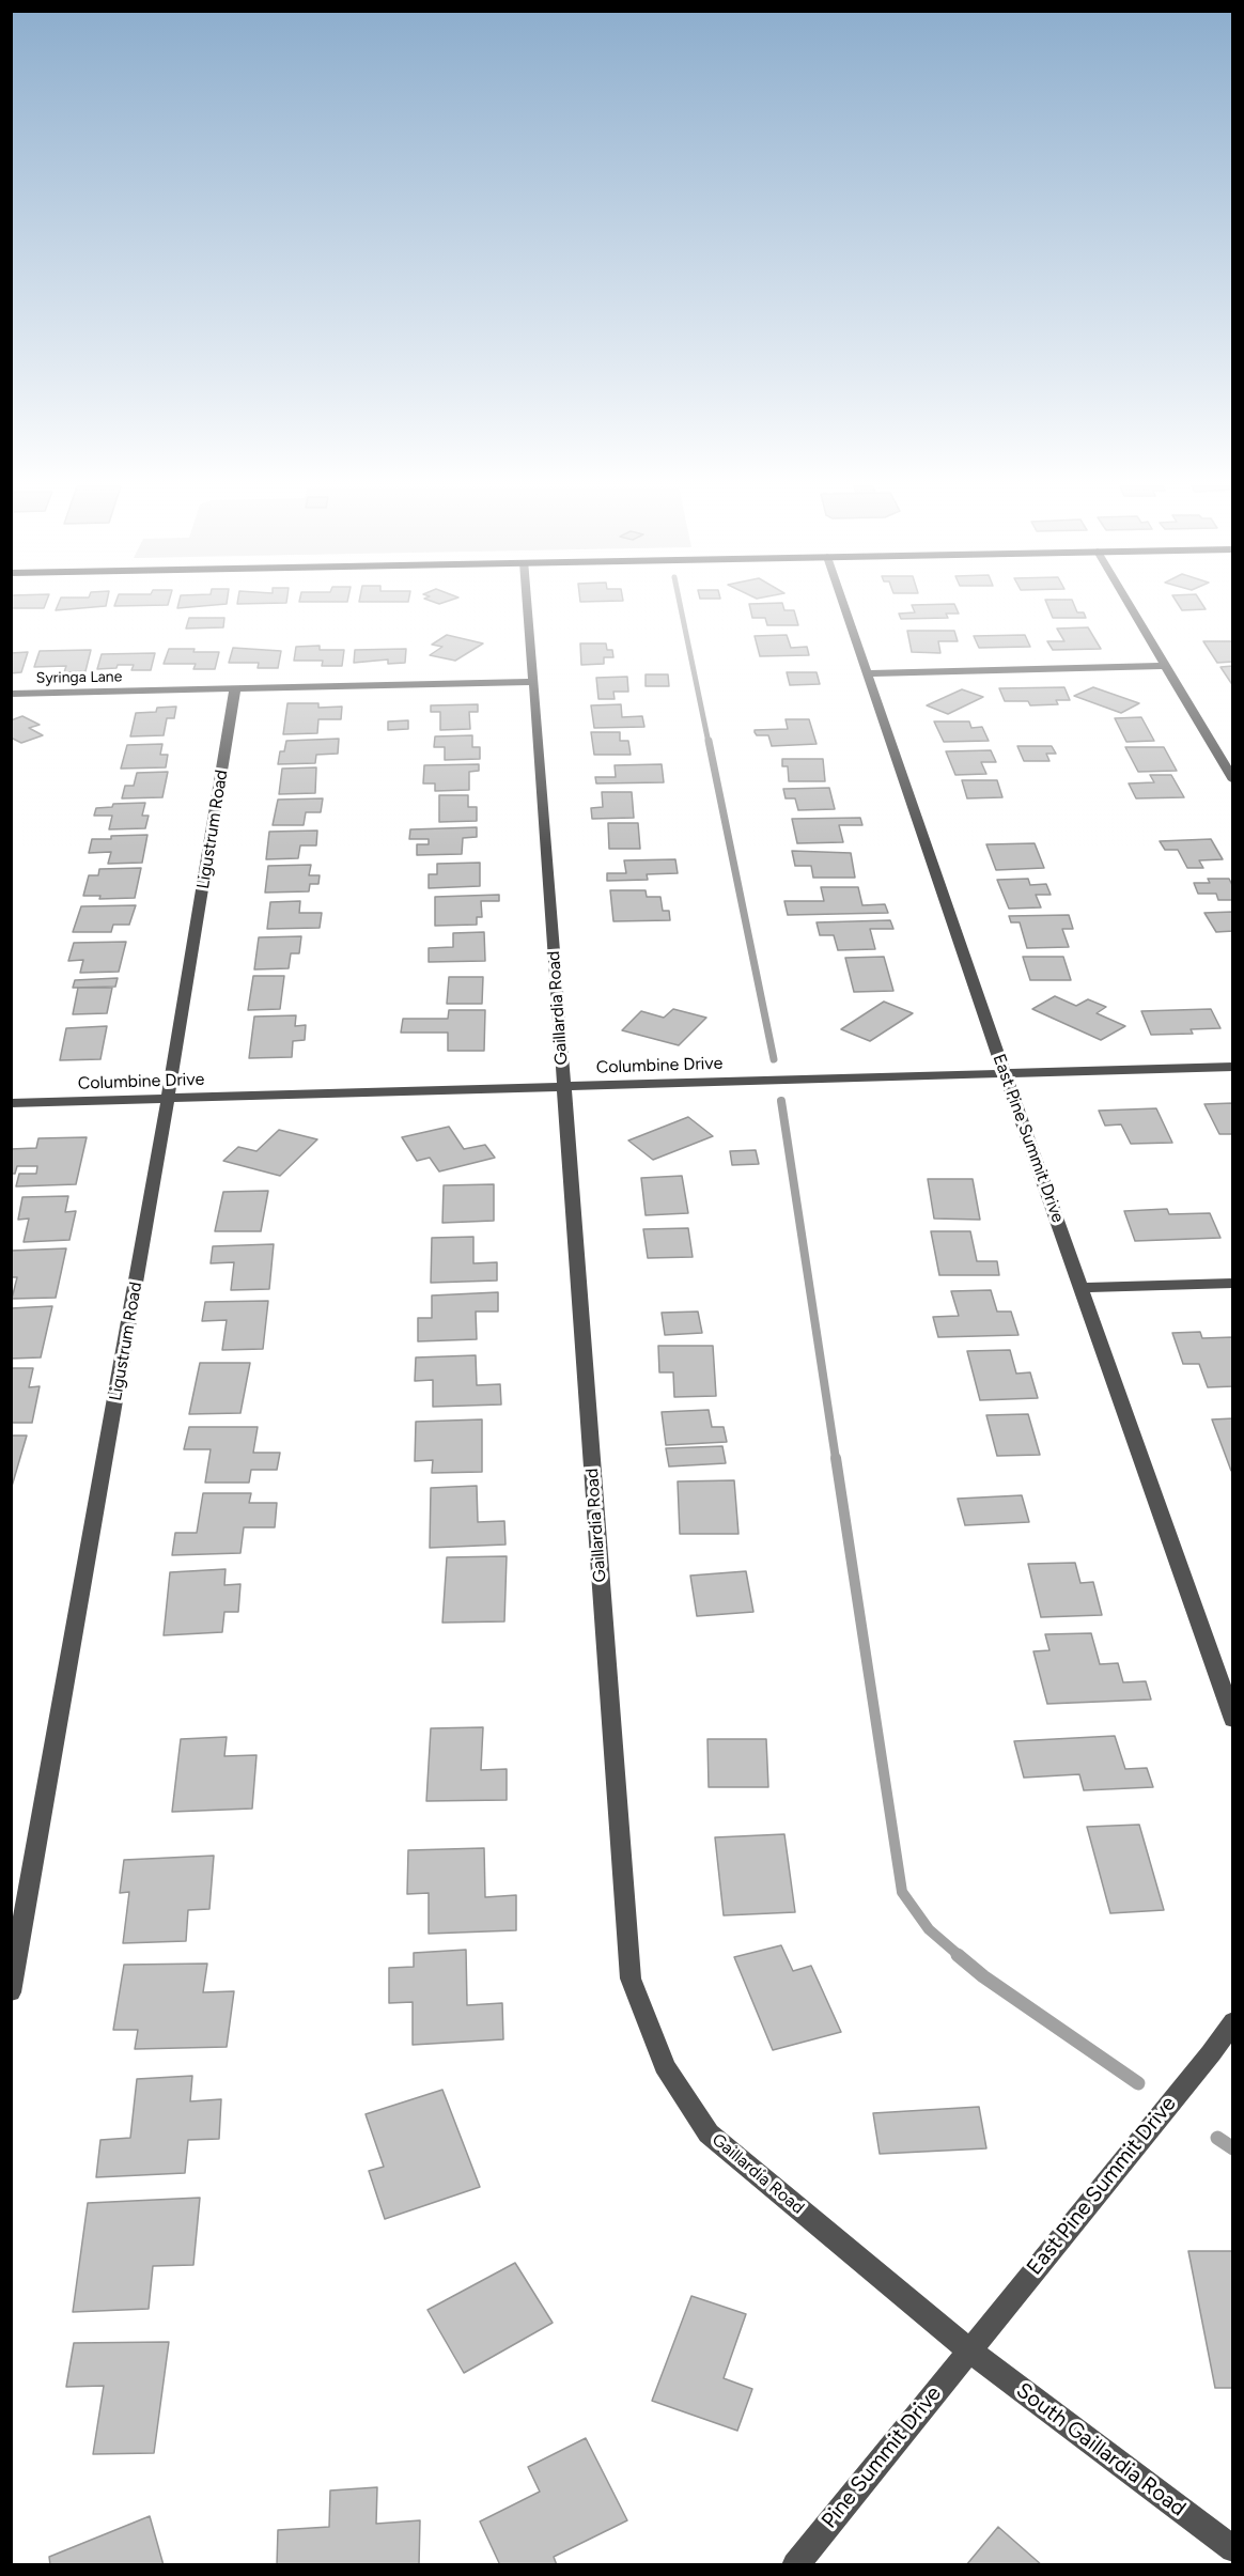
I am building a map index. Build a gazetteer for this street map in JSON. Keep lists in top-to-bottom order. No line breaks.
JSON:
{"streets":{"street":["Syringa Lane","Ligustrum Road","Gaillardia Road","Columbine Drive","East Pine Summit Drive","South Gaillardia Road","Pine Summit Drive"]},"crossings":[["Syringa Lane","Ligustrum Road"],["Syringa Lane","Gaillardia Road"],["Ligustrum Road","Columbine Drive"],["Gaillardia Road","Columbine Drive"],["Gaillardia Road","East Pine Summit Drive"],["Gaillardia Road","South Gaillardia Road"],["Gaillardia Road","Pine Summit Drive"],["Columbine Drive","East Pine Summit Drive"],["East Pine Summit Drive","South Gaillardia Road"],["East Pine Summit Drive","Pine Summit Drive"],["South Gaillardia Road","Pine Summit Drive"]]}
